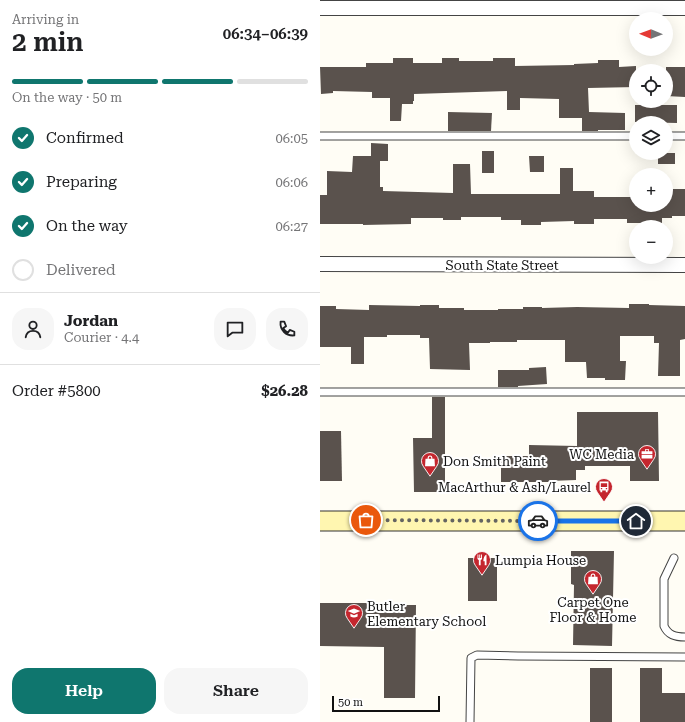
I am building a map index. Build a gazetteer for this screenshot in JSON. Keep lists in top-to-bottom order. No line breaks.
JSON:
{"streets":{"street":["South State Street"]},"places":{"office":["WC Media"],"shop":["Don Smith Paint","Carpet One Floor & Home"],"bus stop":["MacArthur & Ash/Laurel"],"restaurant":["Lumpia House"],"school or university":["Butler Elementary School"]},"scale_bar":"50 m","north":"left","page":{"heading":["2 min","Arriving in","06:34–06:39"],"panel":["Jordan","Courier · 4.4","Order #5800","$26.28"],"map_buttons":["+","−"],"bar":"On the way · 50 m","list":[["Confirmed","06:05"],["Preparing","06:06"],["On the way","06:27"],"Delivered"],"buttons":["Help","Share"],"scale":"50 m"}}
